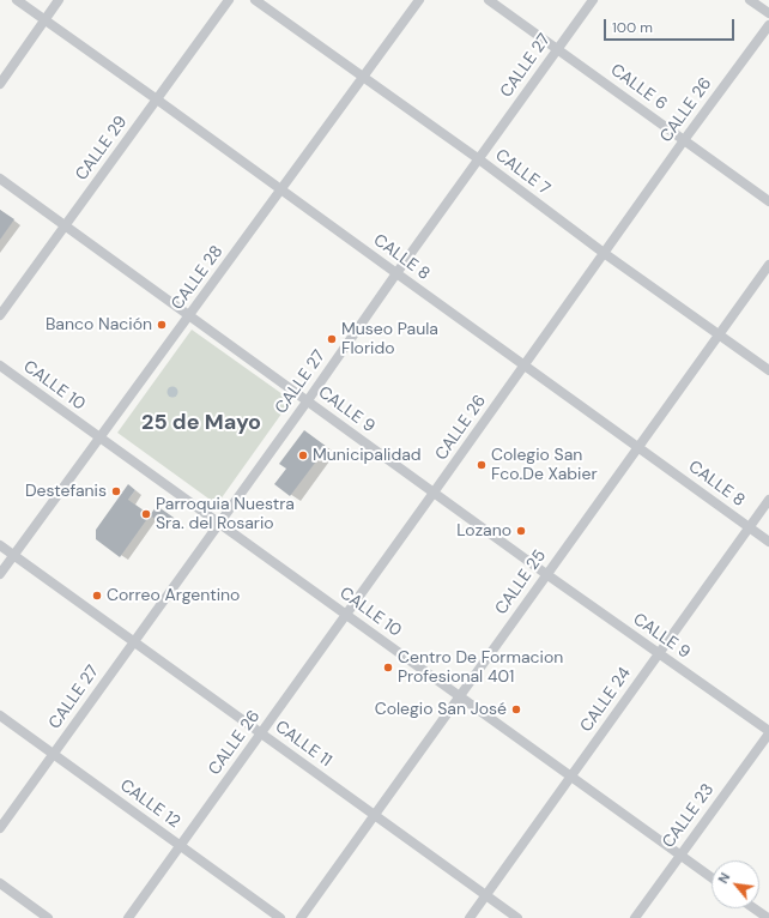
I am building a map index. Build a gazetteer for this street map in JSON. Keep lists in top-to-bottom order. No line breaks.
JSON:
{"streets":{"street":["CALLE 27","CALLE 6","CALLE 26","CALLE 29","CALLE 7","CALLE 8","CALLE 28","CALLE 10","CALLE 9","CALLE 25","CALLE 24","CALLE 11","CALLE 12","CALLE 23"]},"crossings":[["CALLE 27","CALLE 6"],["CALLE 27","CALLE 7"],["CALLE 27","CALLE 8"],["CALLE 27","CALLE 10"],["CALLE 27","CALLE 9"],["CALLE 27","CALLE 11"],["CALLE 27","CALLE 12"],["CALLE 6","CALLE 26"],["CALLE 26","CALLE 7"],["CALLE 26","CALLE 8"],["CALLE 26","CALLE 10"],["CALLE 26","CALLE 9"],["CALLE 26","CALLE 11"],["CALLE 26","CALLE 12"],["CALLE 29","CALLE 8"],["CALLE 29","CALLE 9"],["CALLE 7","CALLE 28"],["CALLE 7","CALLE 25"],["CALLE 8","CALLE 28"],["CALLE 8","CALLE 25"],["CALLE 8","CALLE 24"],["CALLE 28","CALLE 10"],["CALLE 28","CALLE 9"],["CALLE 28","CALLE 11"],["CALLE 10","CALLE 25"],["CALLE 10","CALLE 24"],["CALLE 10","CALLE 23"],["CALLE 9","CALLE 25"],["CALLE 9","CALLE 24"],["CALLE 9","CALLE 23"],["CALLE 25","CALLE 11"],["CALLE 24","CALLE 11"]],"districts":["25 de Mayo"],"places":["Banco Nación","Museo Paula Florido","Municipalidad","Colegio San Fco.De Xabier","Destefanis","Parroquia Nuestra Sra. del Rosario","Lozano","Correo Argentino","Centro De Formacion Profesional 401","Colegio San José"],"scale_bar":"100 m","north":"top left"}
